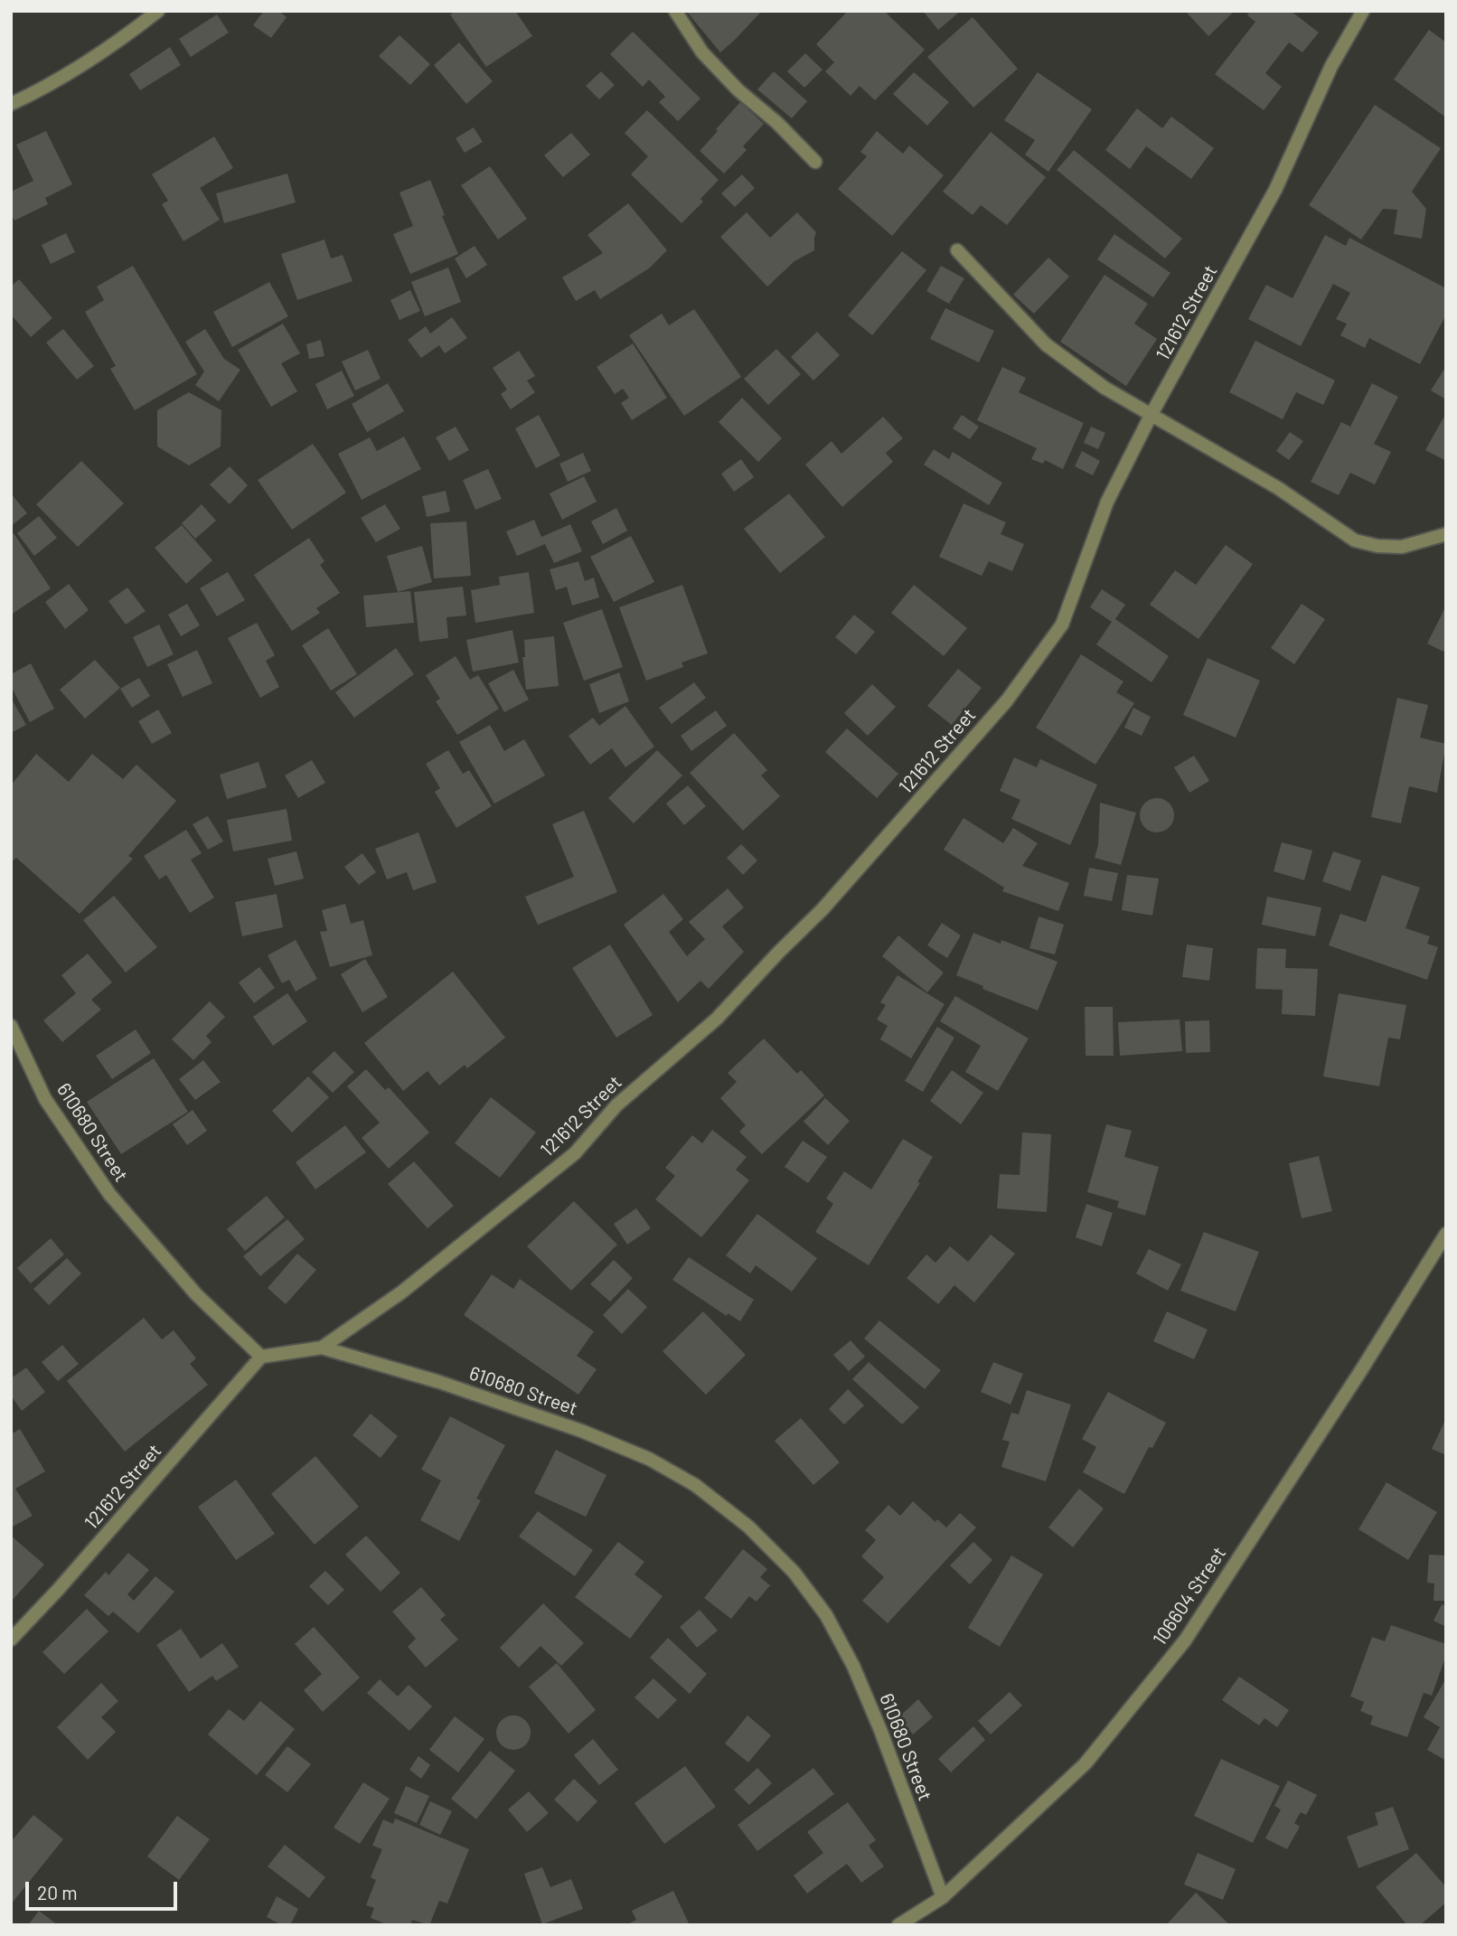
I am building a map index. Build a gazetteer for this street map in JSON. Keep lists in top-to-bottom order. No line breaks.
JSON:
{"streets":{"street":["121612 Street","610680 Street","106604 Street"]},"crossings":[["121612 Street","610680 Street"],["610680 Street","106604 Street"]],"scale_bar":"20 m"}
